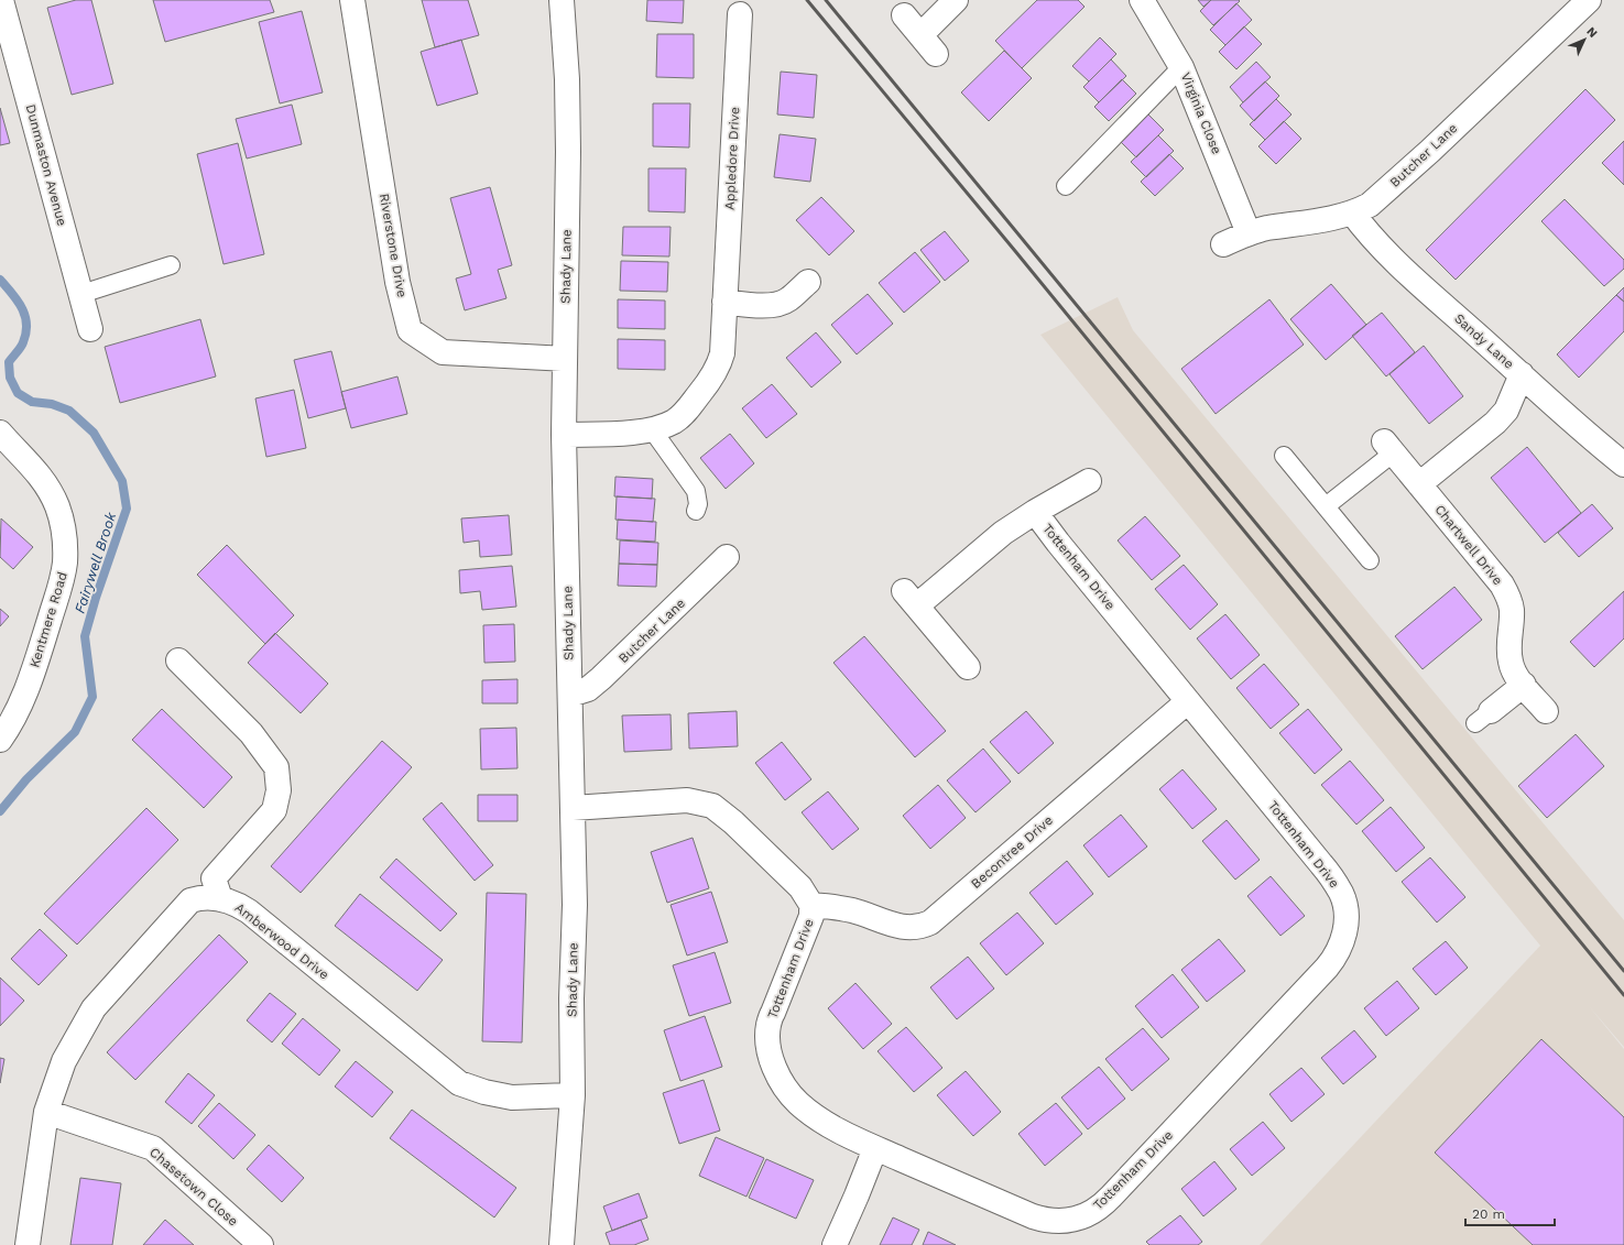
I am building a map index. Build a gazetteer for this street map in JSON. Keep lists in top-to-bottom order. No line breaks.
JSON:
{"streets":{"street":["Virginia Close","Butcher Lane","Appledore Drive","Dunmaston Avenue","Riverstone Drive","Shady Lane","Sandy Lane","Chartwell Drive","Tottenham Drive","Kentmere Road","Becontree Drive","Amberwood Drive","Chasetown Close"]},"crossings":[["Virginia Close","Butcher Lane"],["Butcher Lane","Shady Lane"],["Butcher Lane","Sandy Lane"],["Appledore Drive","Shady Lane"],["Riverstone Drive","Shady Lane"],["Shady Lane","Tottenham Drive"],["Shady Lane","Amberwood Drive"],["Tottenham Drive","Becontree Drive"],["Amberwood Drive","Chasetown Close"]],"water":["Fairywell Brook"],"scale_bar":"20 m","north":"top right"}
